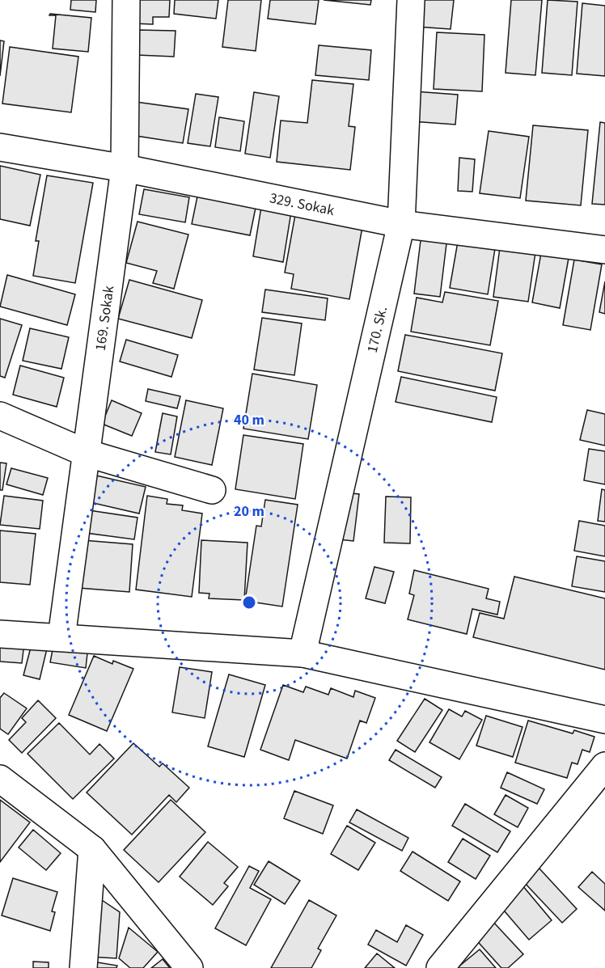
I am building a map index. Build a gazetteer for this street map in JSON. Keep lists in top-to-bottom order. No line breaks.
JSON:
{"streets":{"street":["329. Sokak","169. Sokak","170. Sk."]},"crossings":[["329. Sokak","169. Sokak"],["329. Sokak","170. Sk."]],"rings":["40 m","20 m"]}
